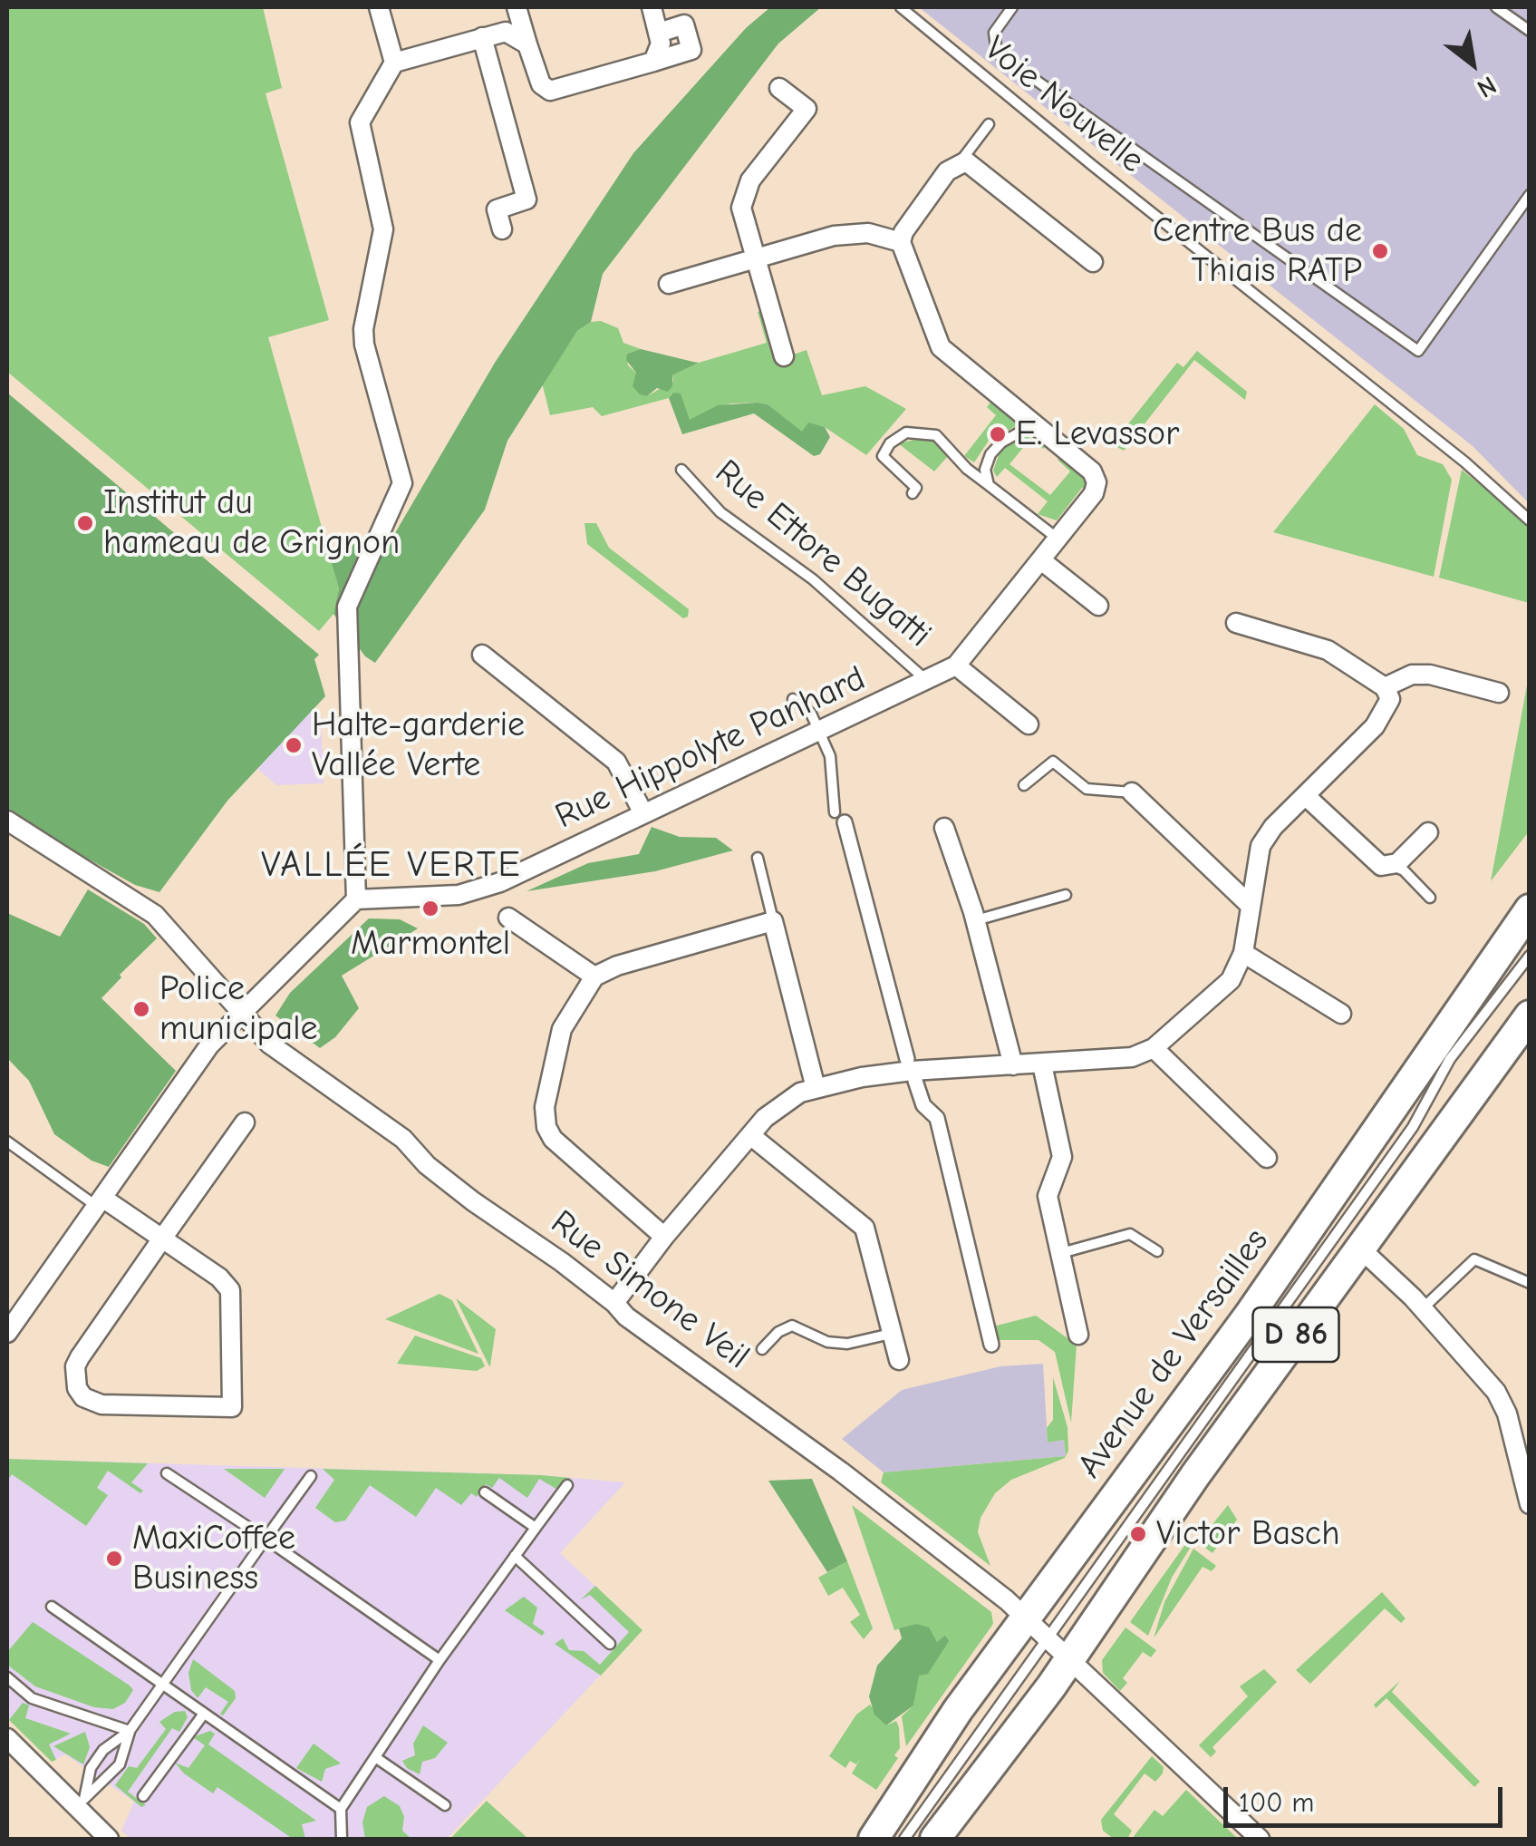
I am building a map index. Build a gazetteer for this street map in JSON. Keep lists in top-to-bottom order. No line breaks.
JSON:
{"streets":{"main road":["D 86","Avenue de Versailles"],"street":["Rue Hippolyte Panhard","Rue Simone Veil"],"lane":["Voie Nouvelle","Rue Ettore Bugatti"]},"crossings":[["Rue Ettore Bugatti","Rue Hippolyte Panhard"],["Rue Simone Veil","D 86"],["Rue Simone Veil","Avenue de Versailles"]],"districts":["VALLÉE VERTE"],"places":["Centre Bus de Thiais RATP","E. Levassor","Institut du hameau de Grignon","Halte-garderie Vallée Verte","Marmontel","Police municipale","Victor Basch","MaxiCoffee Business"],"scale_bar":"100 m","north":"bottom right"}
